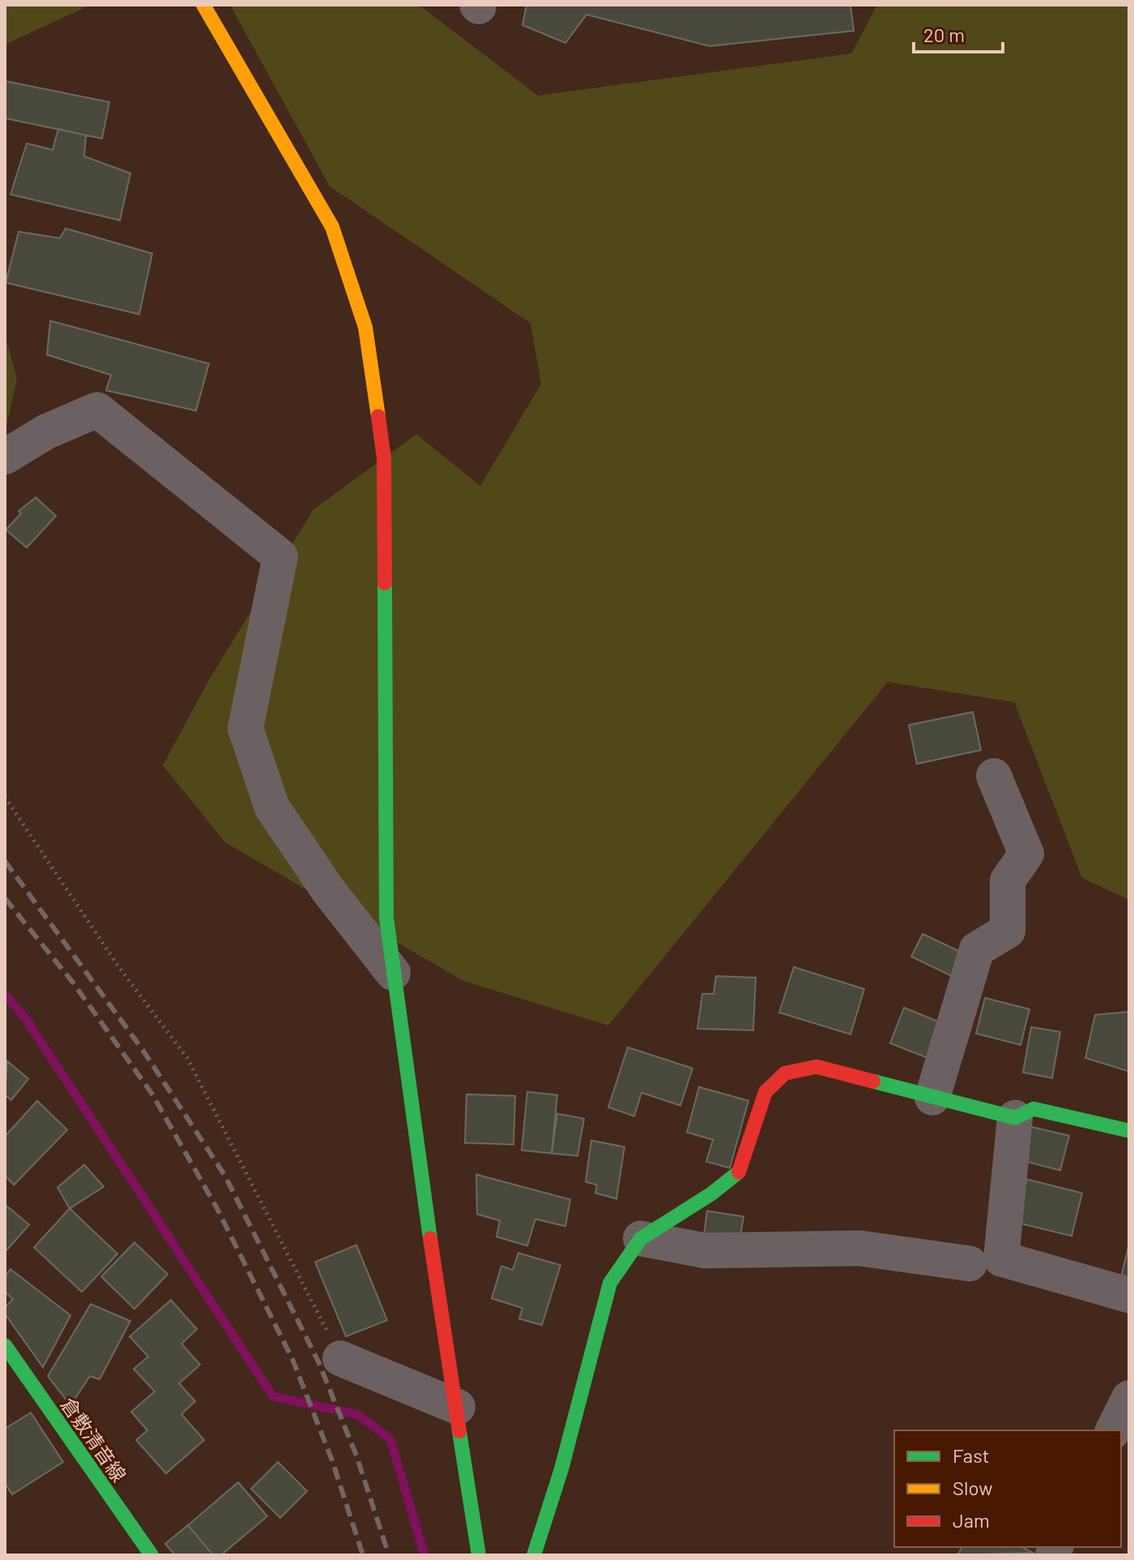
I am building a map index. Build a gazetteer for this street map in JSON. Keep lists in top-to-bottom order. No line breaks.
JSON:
{"streets":{"street":["倉敷清音線"]},"legend":["Fast","Slow","Jam"],"scale_bar":"20 m"}
